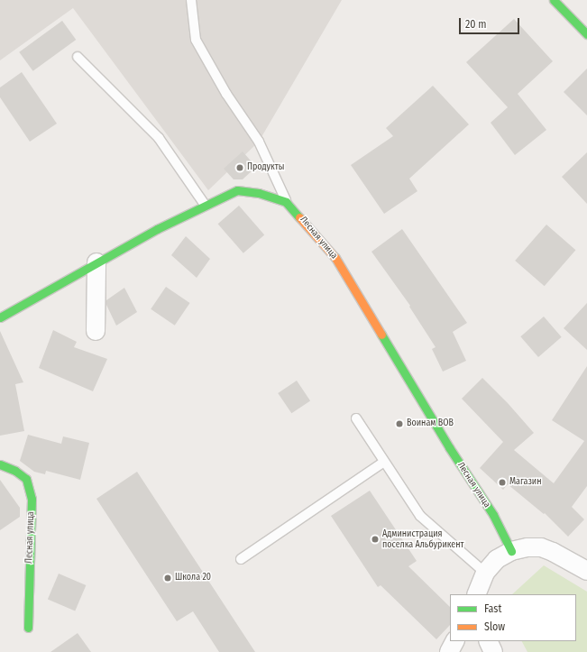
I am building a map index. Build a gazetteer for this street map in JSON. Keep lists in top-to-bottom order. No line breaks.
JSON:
{"streets":{"street":["Лесная улица"]},"places":["Продукты","Воинам ВОВ","Магазин","Администрация поселка Альбурикент","Школа 20"],"legend":["Fast","Slow"],"scale_bar":"20 m"}
